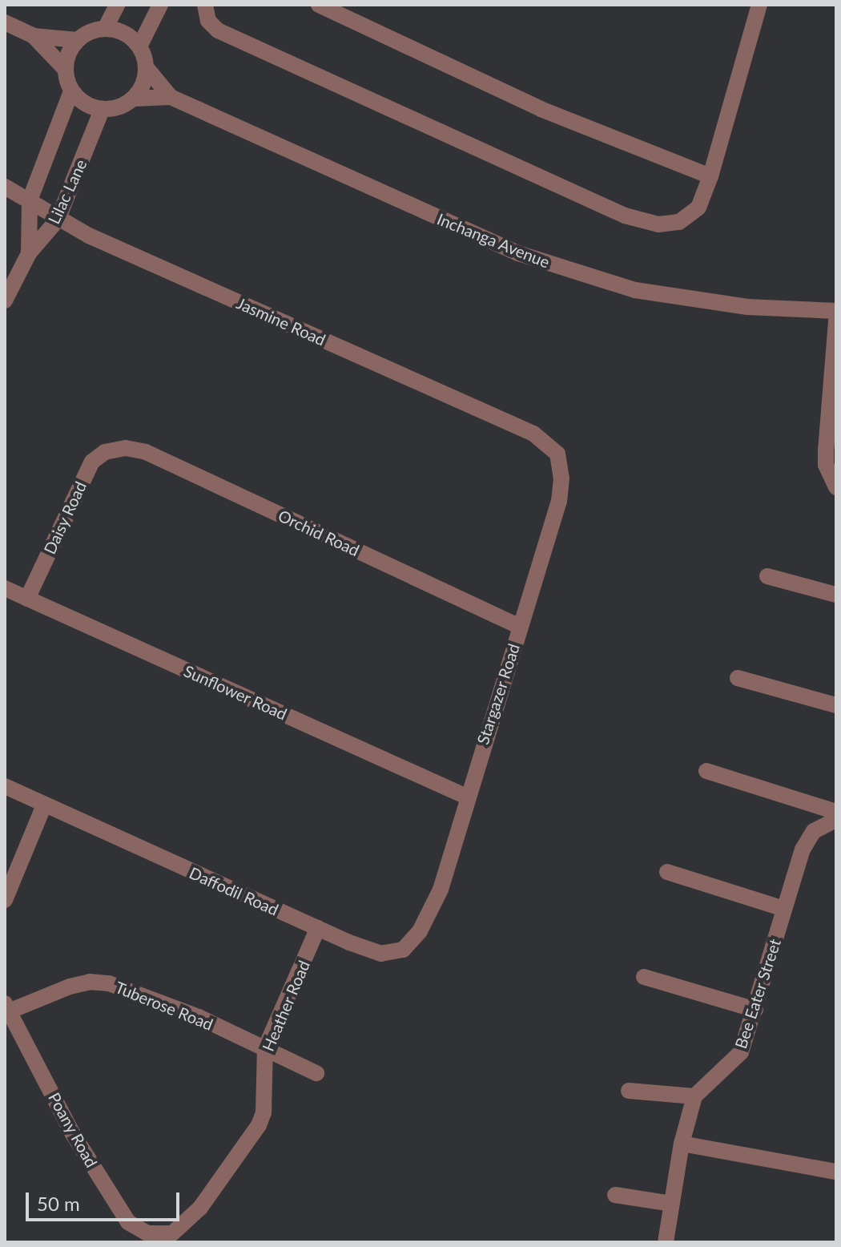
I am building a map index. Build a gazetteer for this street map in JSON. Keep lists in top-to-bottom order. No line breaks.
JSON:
{"streets":{"street":["Lilac Lane","Inchanga Avenue","Jasmine Road","Daisy Road","Orchid Road","Sunflower Road","Stargazer Road","Daffodil Road","Bee Eater Street","Tuberose Road","Heather Road","Poany Road"]},"crossings":[["Lilac Lane","Inchanga Avenue"],["Lilac Lane","Jasmine Road"],["Jasmine Road","Stargazer Road"],["Daisy Road","Orchid Road"],["Daisy Road","Sunflower Road"],["Orchid Road","Stargazer Road"],["Sunflower Road","Stargazer Road"],["Stargazer Road","Daffodil Road"],["Daffodil Road","Heather Road"],["Tuberose Road","Heather Road"],["Tuberose Road","Poany Road"],["Heather Road","Poany Road"]],"scale_bar":"50 m"}
